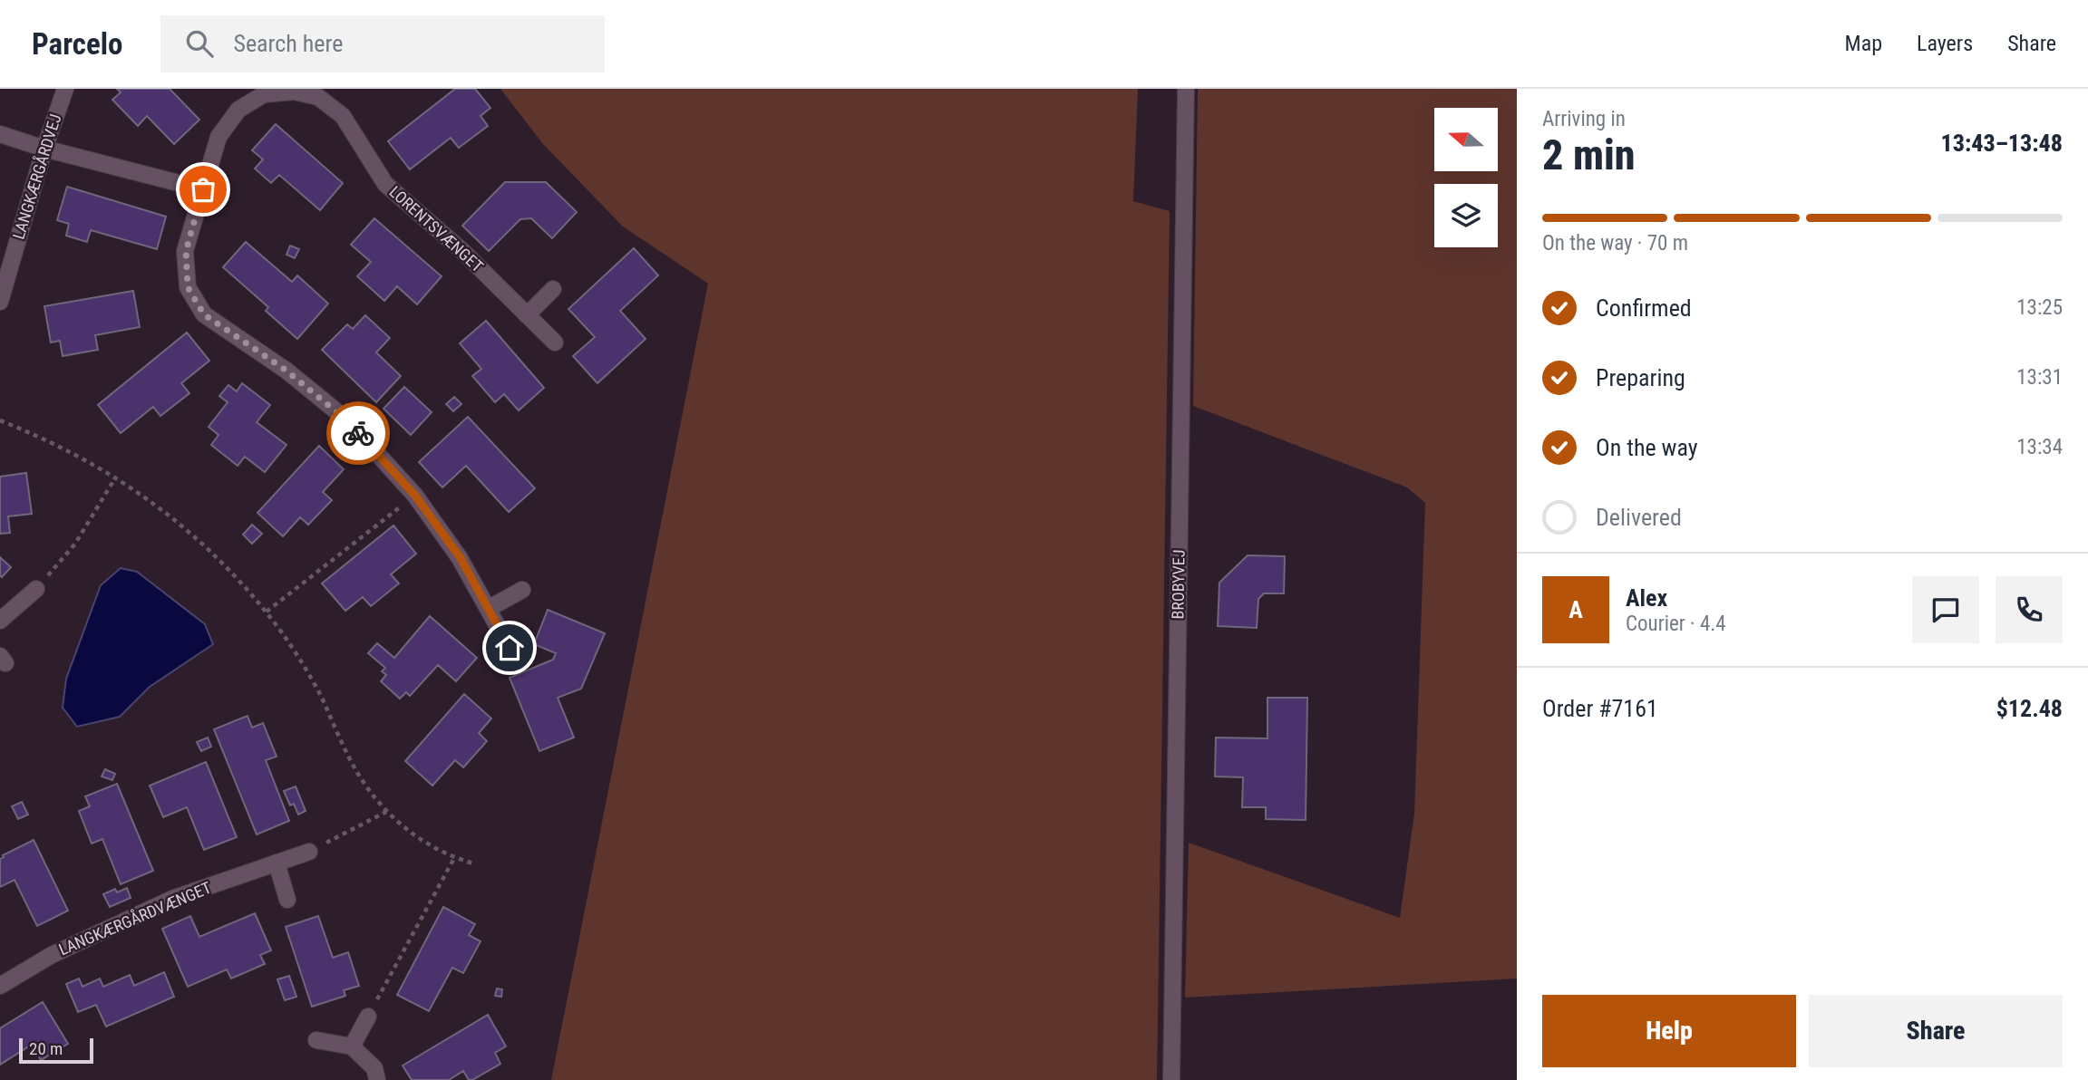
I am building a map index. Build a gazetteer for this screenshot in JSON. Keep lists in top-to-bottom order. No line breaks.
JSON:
{"streets":{"street":["LANGKÆRGÅRDVEJ","LORENTSVÆNGET","BROBYVEJ","LANGKÆRGÅRDVÆNGET"]},"scale_bar":"20 m","north":"left","page":{"header":"Parcelo","search":"Search here","nav":["Map","Layers","Share"],"heading":["2 min","Arriving in","13:43–13:48"],"panel":["Alex","Courier · 4.4","Order #7161","$12.48"],"bar":"On the way · 70 m","list":[["Confirmed","13:25"],["Preparing","13:31"],["On the way","13:34"],"Delivered"],"round":"A","buttons":["Help","Share"],"scale":"20 m"}}
